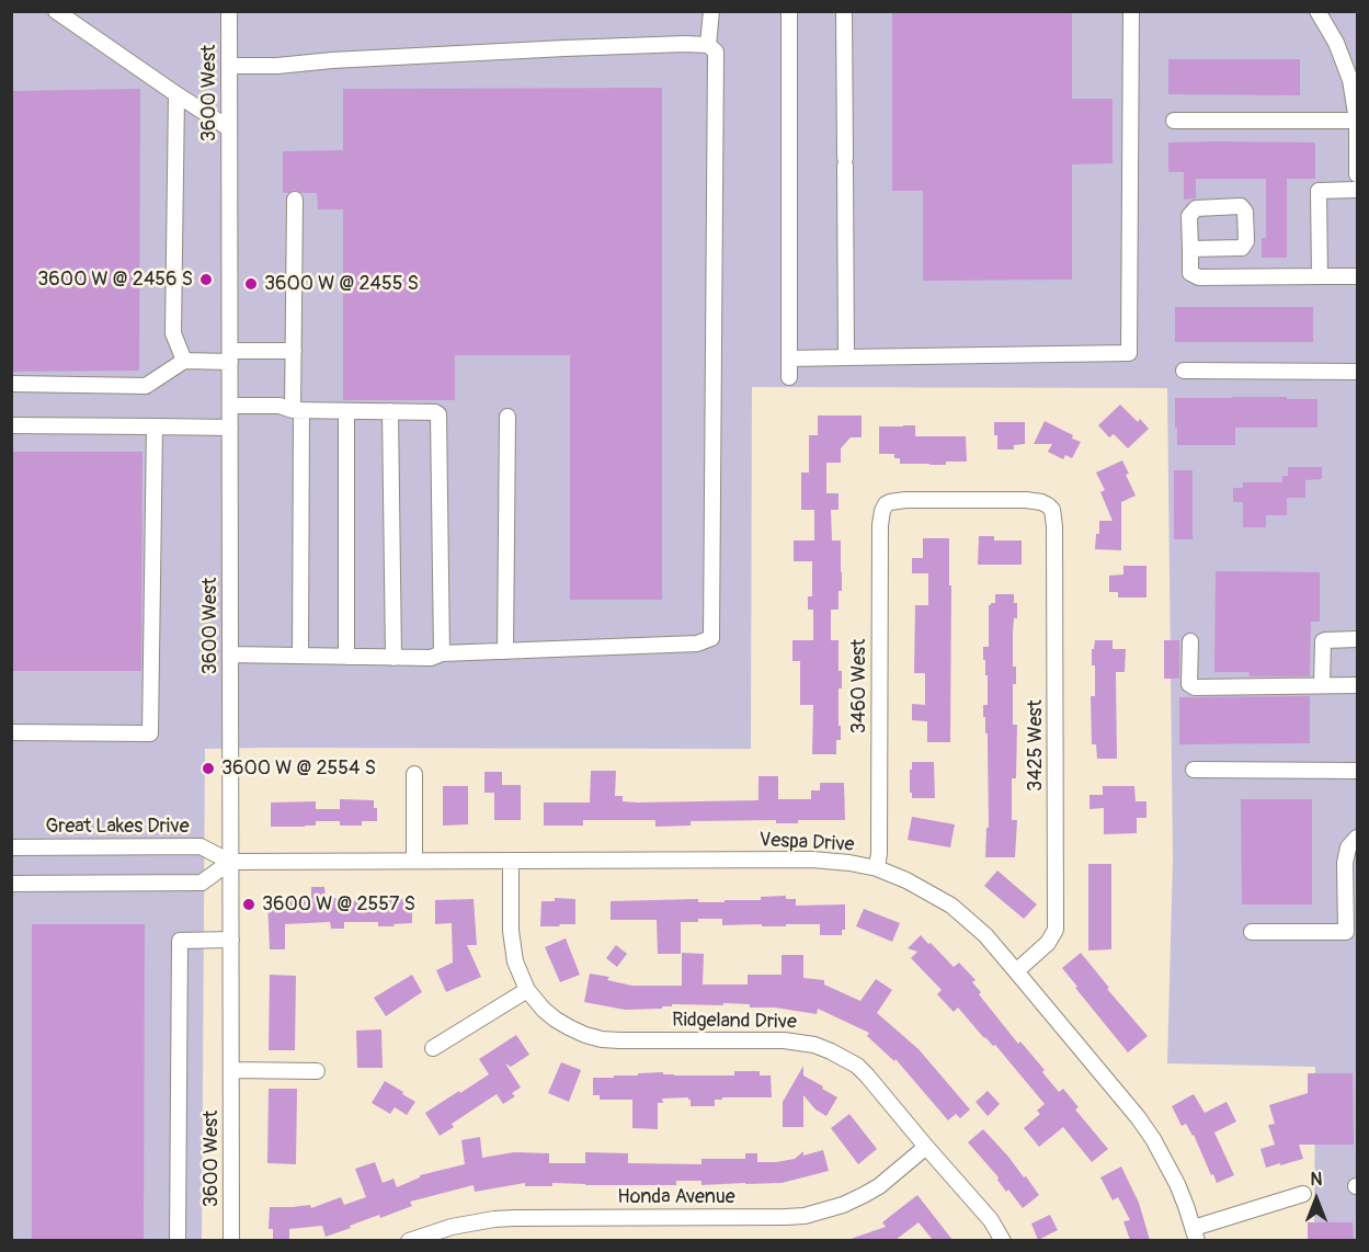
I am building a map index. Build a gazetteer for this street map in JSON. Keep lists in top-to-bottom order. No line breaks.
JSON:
{"streets":{"street":["3600 West","3460 West","3425 West","Great Lakes Drive","Vespa Drive","Ridgeland Drive","Honda Avenue"]},"crossings":[["3600 West","Great Lakes Drive"],["3600 West","Vespa Drive"],["3460 West","3425 West"],["3460 West","Vespa Drive"],["3425 West","Vespa Drive"],["Great Lakes Drive","Vespa Drive"],["Vespa Drive","Ridgeland Drive"],["Ridgeland Drive","Honda Avenue"]],"places":["3600 W @ 2456 S","3600 W @ 2455 S","3600 W @ 2554 S","3600 W @ 2557 S"],"north":"top"}
